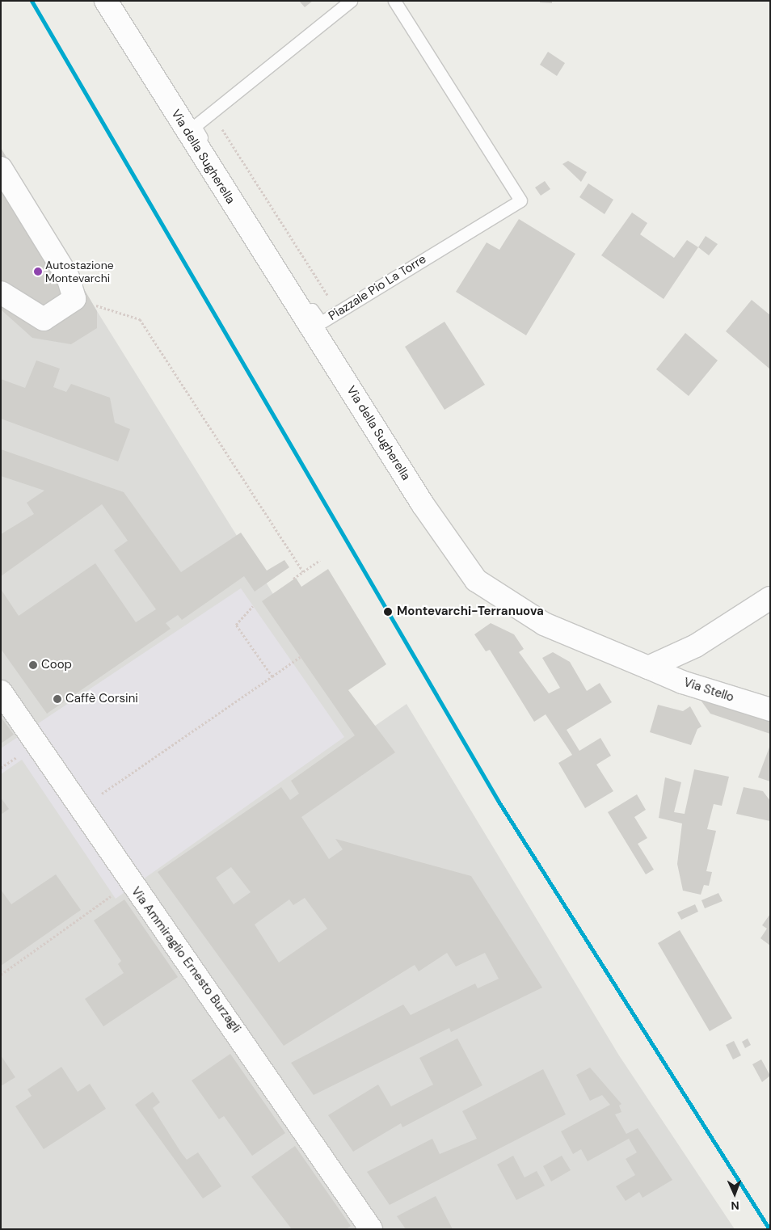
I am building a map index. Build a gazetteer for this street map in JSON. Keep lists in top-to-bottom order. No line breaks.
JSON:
{"streets":{"street":["Via della Sugherella","Via Stello","Via Ammiraglio Ernesto Burzagli"],"lane":["Piazzale Pio La Torre"]},"crossings":[["Via della Sugherella","Via Stello"]],"places":["Autostazione Montevarchi","Montevarchi-Terranuova","Coop","Caffè Corsini"],"north":"bottom"}
